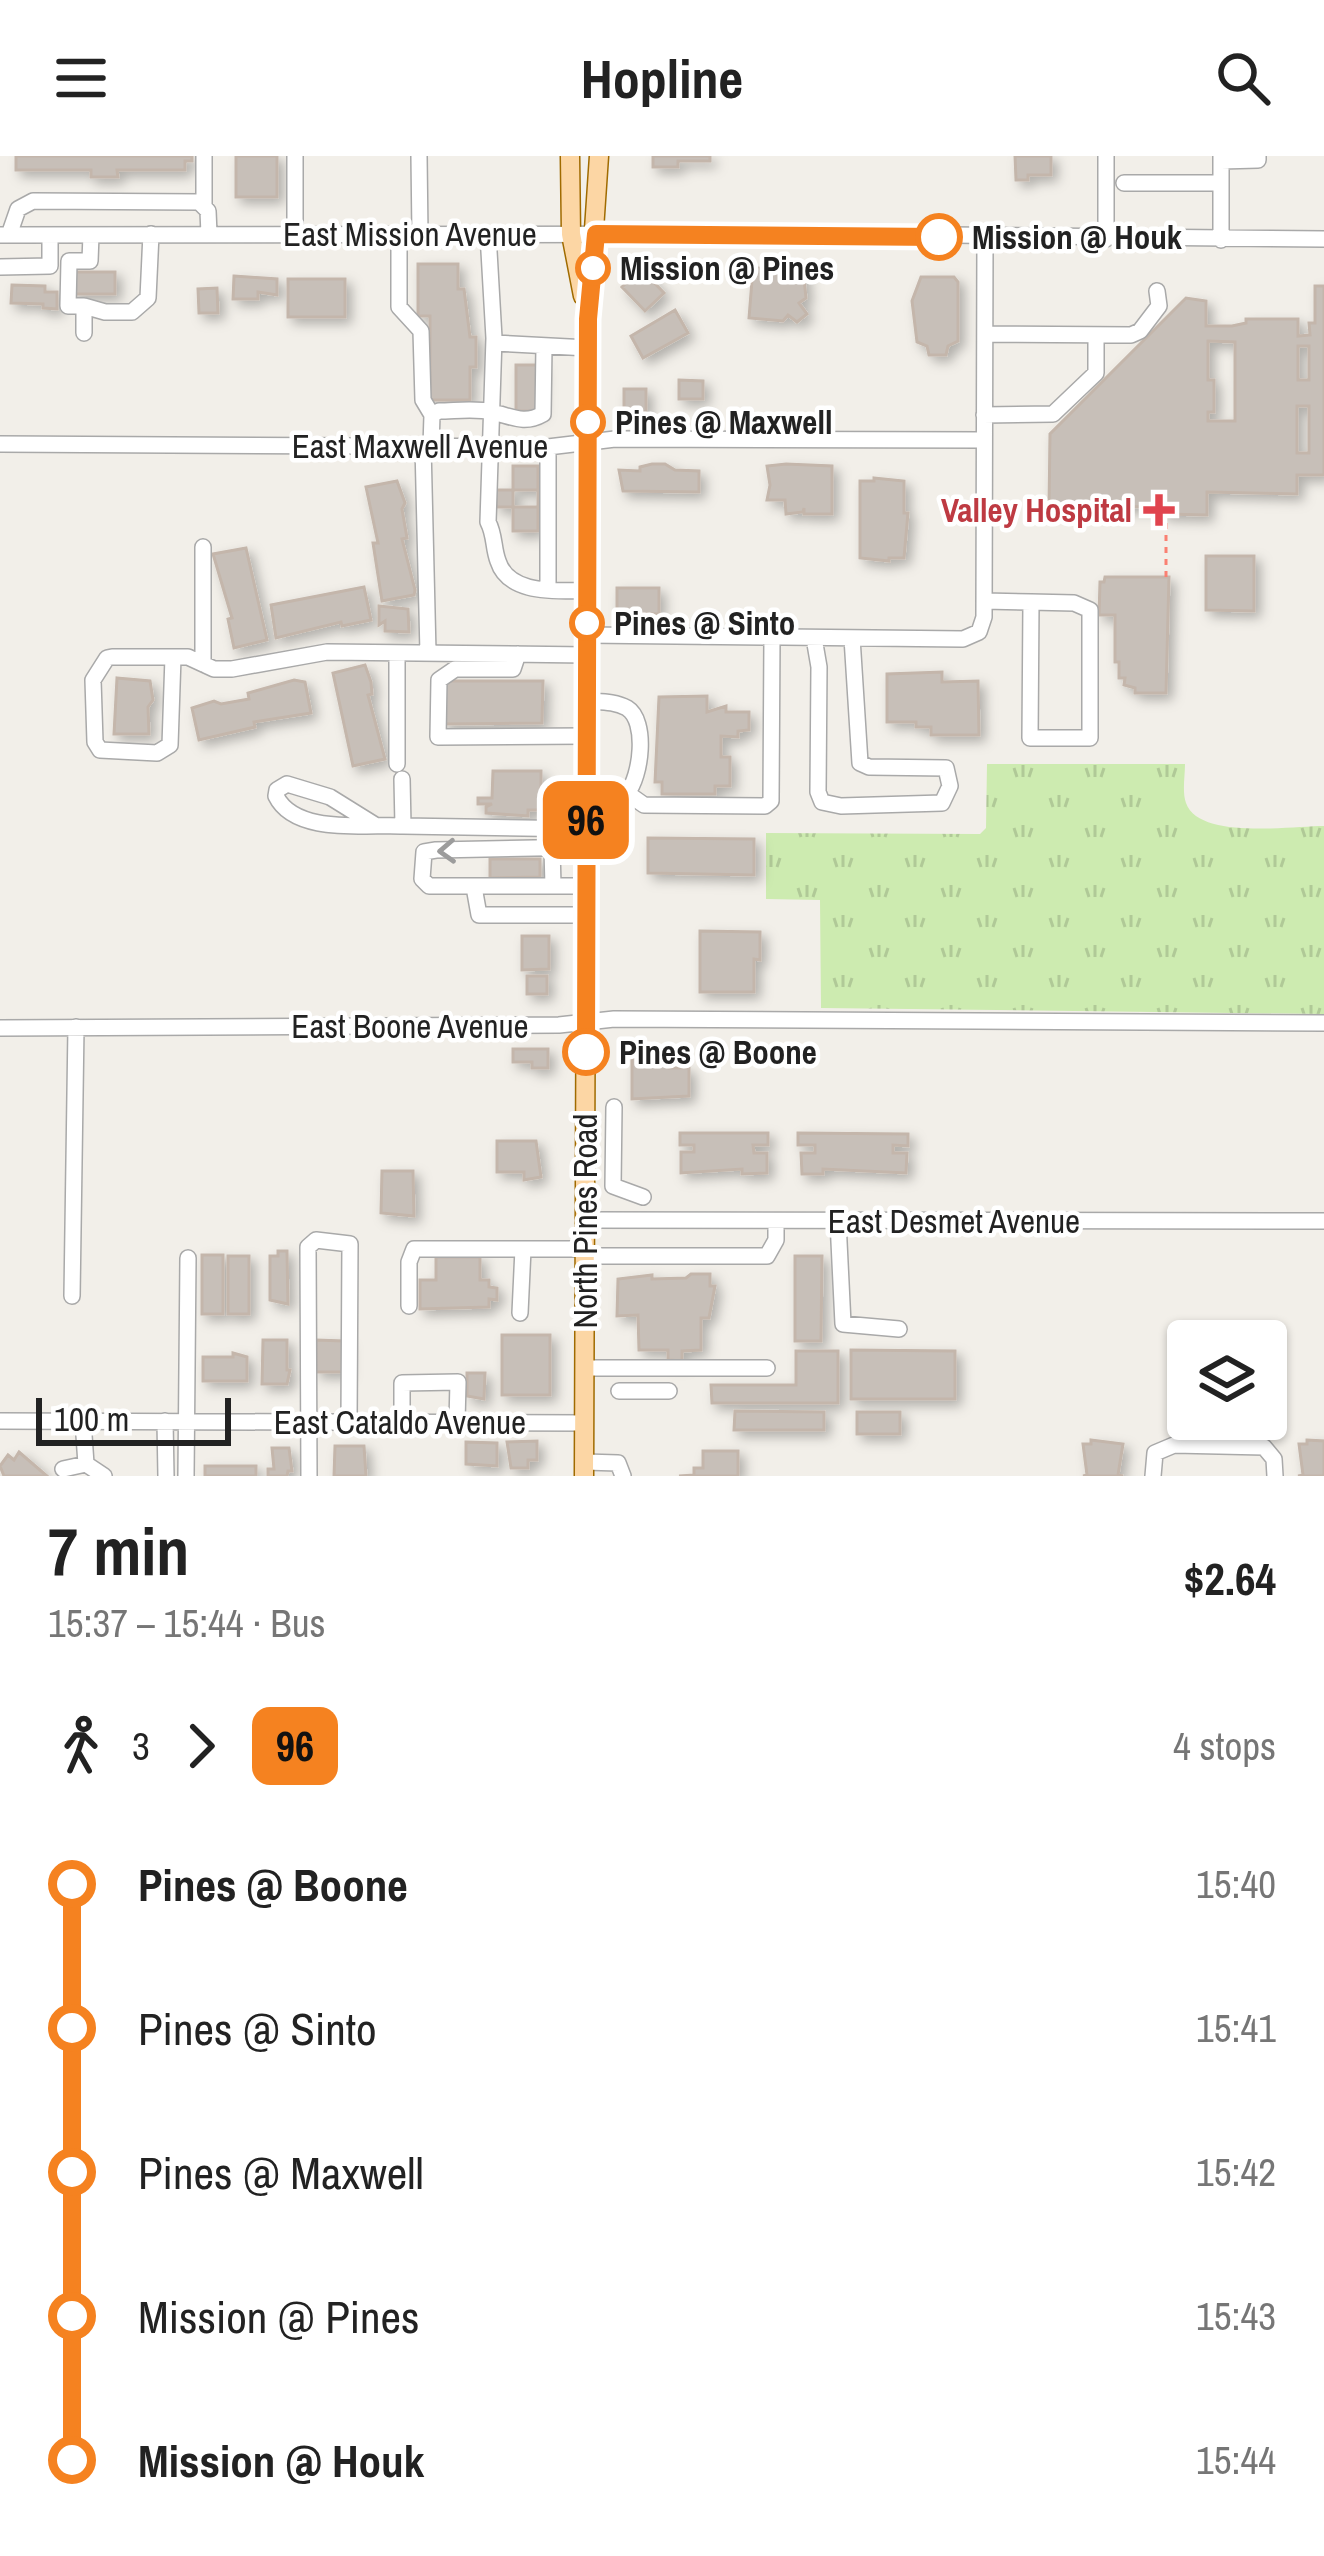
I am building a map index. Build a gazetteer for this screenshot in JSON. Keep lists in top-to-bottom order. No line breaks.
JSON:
{"streets":{"main road":["North Pines Road"],"street":["East Mission Avenue","East Maxwell Avenue","East Boone Avenue","East Desmet Avenue","East Cataldo Avenue"]},"crossings":[["East Mission Avenue","North Pines Road"],["East Maxwell Avenue","North Pines Road"],["East Boone Avenue","North Pines Road"],["North Pines Road","East Desmet Avenue"],["North Pines Road","East Cataldo Avenue"]],"places":{"other":["Mission @ Houk","Mission @ Pines","Pines @ Maxwell","Pines @ Sinto","Pines @ Boone"],"health":["Valley Hospital"]},"lines":["bus line 96"],"scale_bar":"100 m","page":{"header":"Hopline","on_map":"96","scale":"100 m","heading":["7 min","15:37 – 15:44 · Bus","$2.64"],"legs":["3","96","4 stops"],"list":[{"name":"Pines @ Boone","value":"15:40"},{"name":"Pines @ Sinto","value":"15:41"},{"name":"Pines @ Maxwell","value":"15:42"},{"name":"Mission @ Pines","value":"15:43"},{"name":"Mission @ Houk","value":"15:44"}]}}
